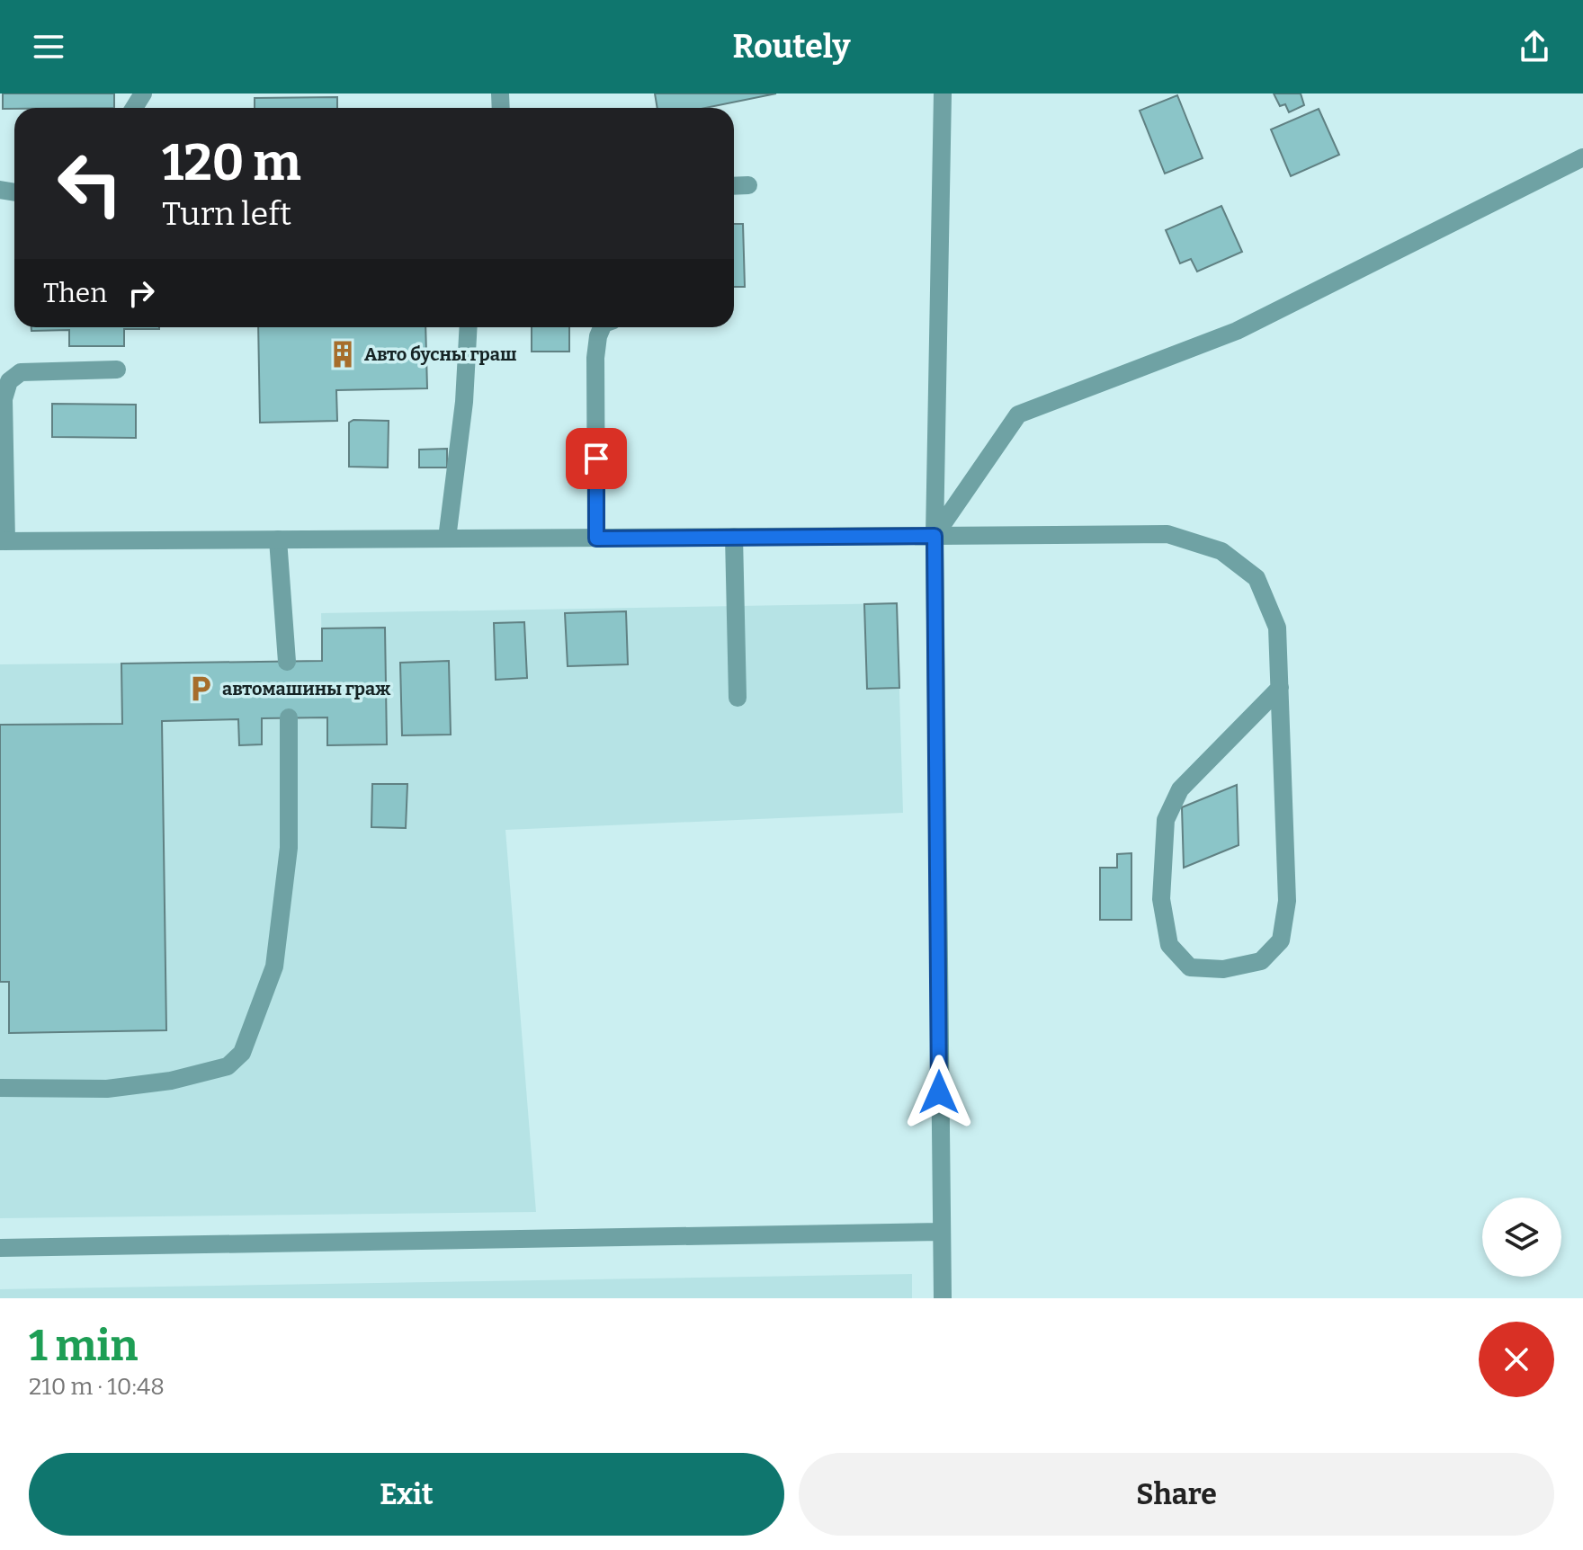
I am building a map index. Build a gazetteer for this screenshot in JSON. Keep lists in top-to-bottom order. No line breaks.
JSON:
{"places":{"building":["Авто бусны граш"],"parking":["автомашины граж"]},"page":{"header":"Routely","turn":["120 m","Turn left"],"then":"Then","heading":["1 min","210 m · 10:48"],"buttons":["Exit","Share"]}}
